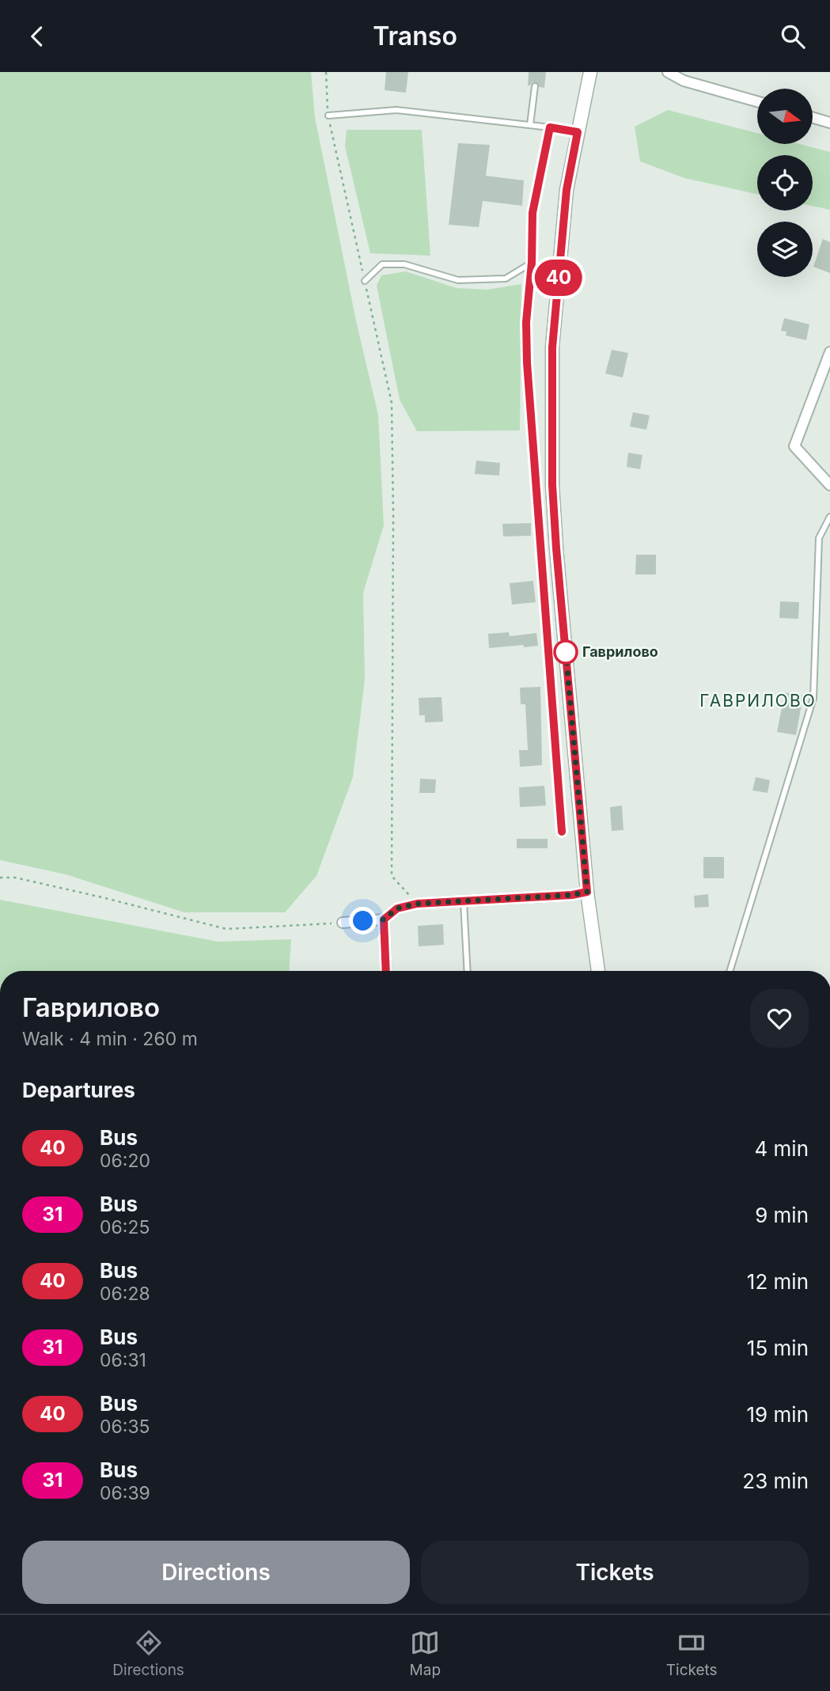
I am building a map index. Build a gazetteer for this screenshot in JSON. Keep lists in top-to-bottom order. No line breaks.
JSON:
{"districts":["ГАВРИЛОВО"],"places":["Гаврилово"],"lines":["bus line 40"],"north":"right","page":{"header":"Transo","on_map":"40","heading":[["Гаврилово","Walk · 4 min · 260 m"],"Departures"],"list":[{"mark":"40","name":"Bus","note":"06:20","value":"4 min"},{"mark":"31","name":"Bus","note":"06:25","value":"9 min"},{"mark":"40","name":"Bus","note":"06:28","value":"12 min"},{"mark":"31","name":"Bus","note":"06:31","value":"15 min"},{"mark":"40","name":"Bus","note":"06:35","value":"19 min"},{"mark":"31","name":"Bus","note":"06:39","value":"23 min"}],"buttons":["Directions","Tickets"],"tabs":["Directions","Map","Tickets"]}}
